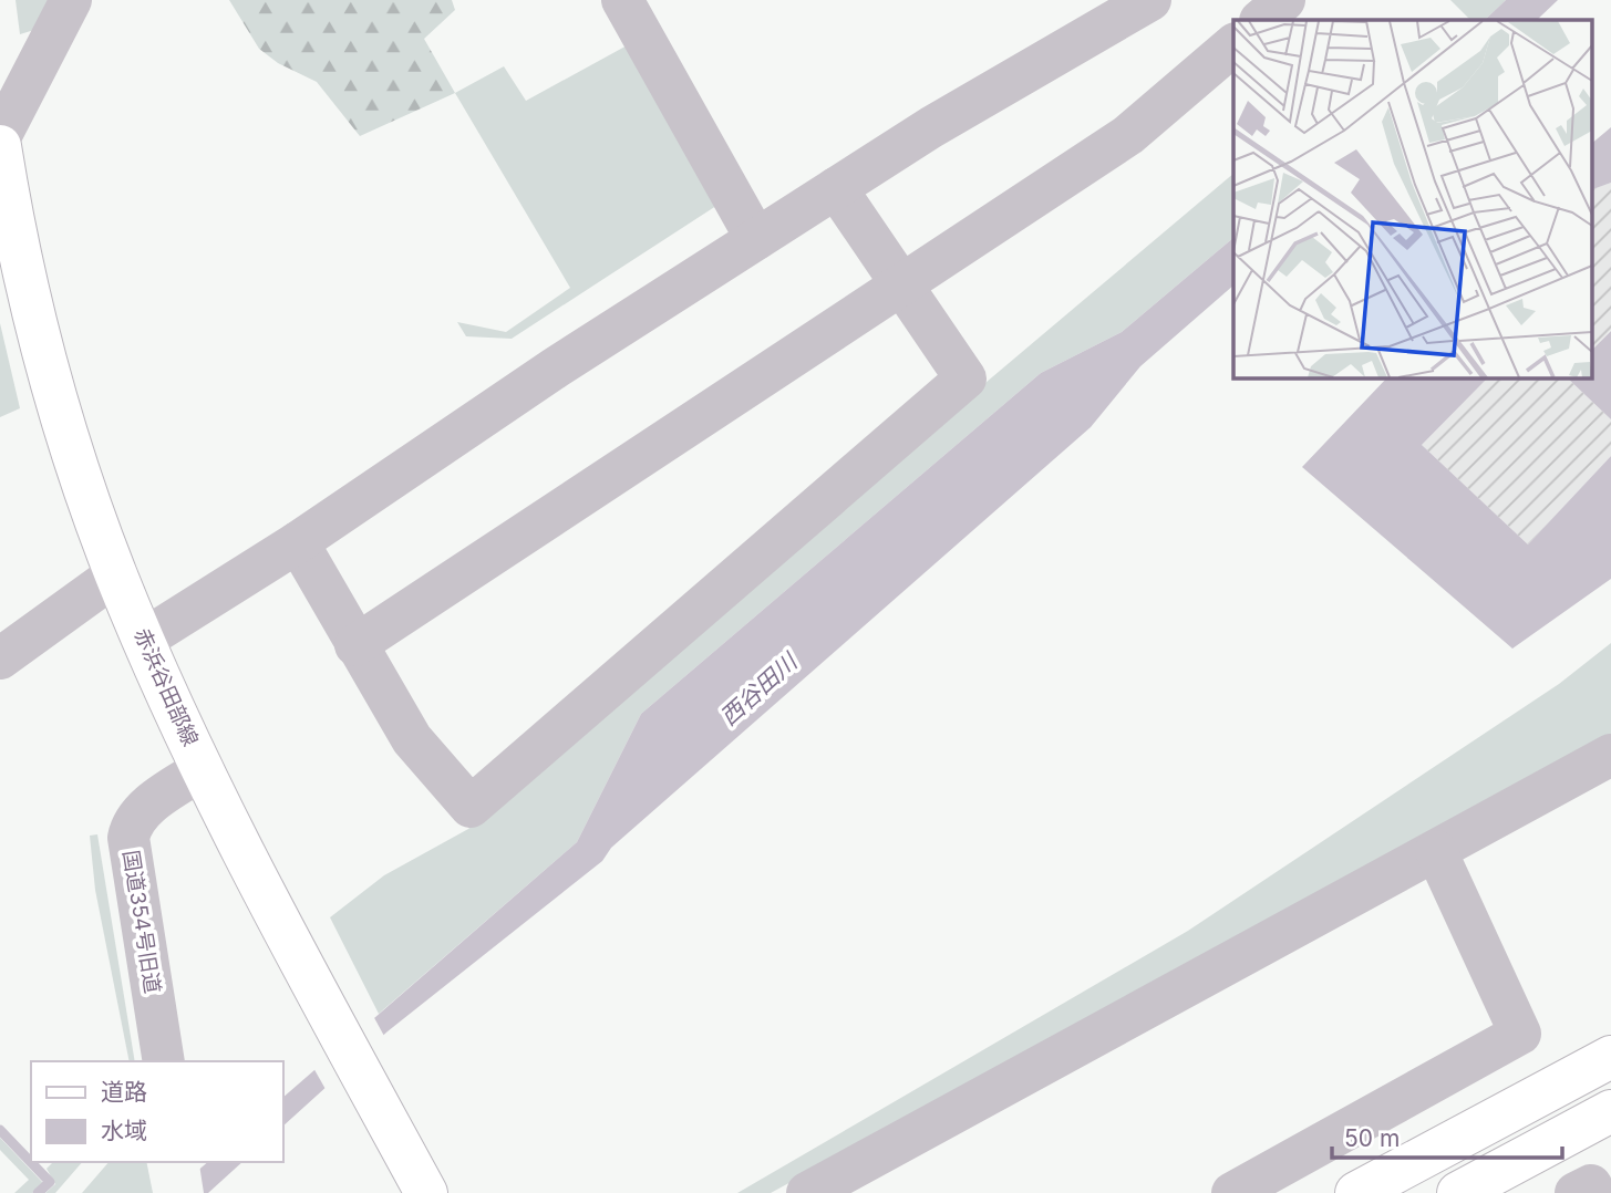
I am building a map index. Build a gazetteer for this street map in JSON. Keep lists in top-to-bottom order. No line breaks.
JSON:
{"streets":{"main road":["赤浜谷田部線"],"street":["国道354号旧道"]},"crossings":[["赤浜谷田部線","国道354号旧道"]],"water":["西谷田川"],"legend":["道路","水域"],"scale_bar":"50 m"}
